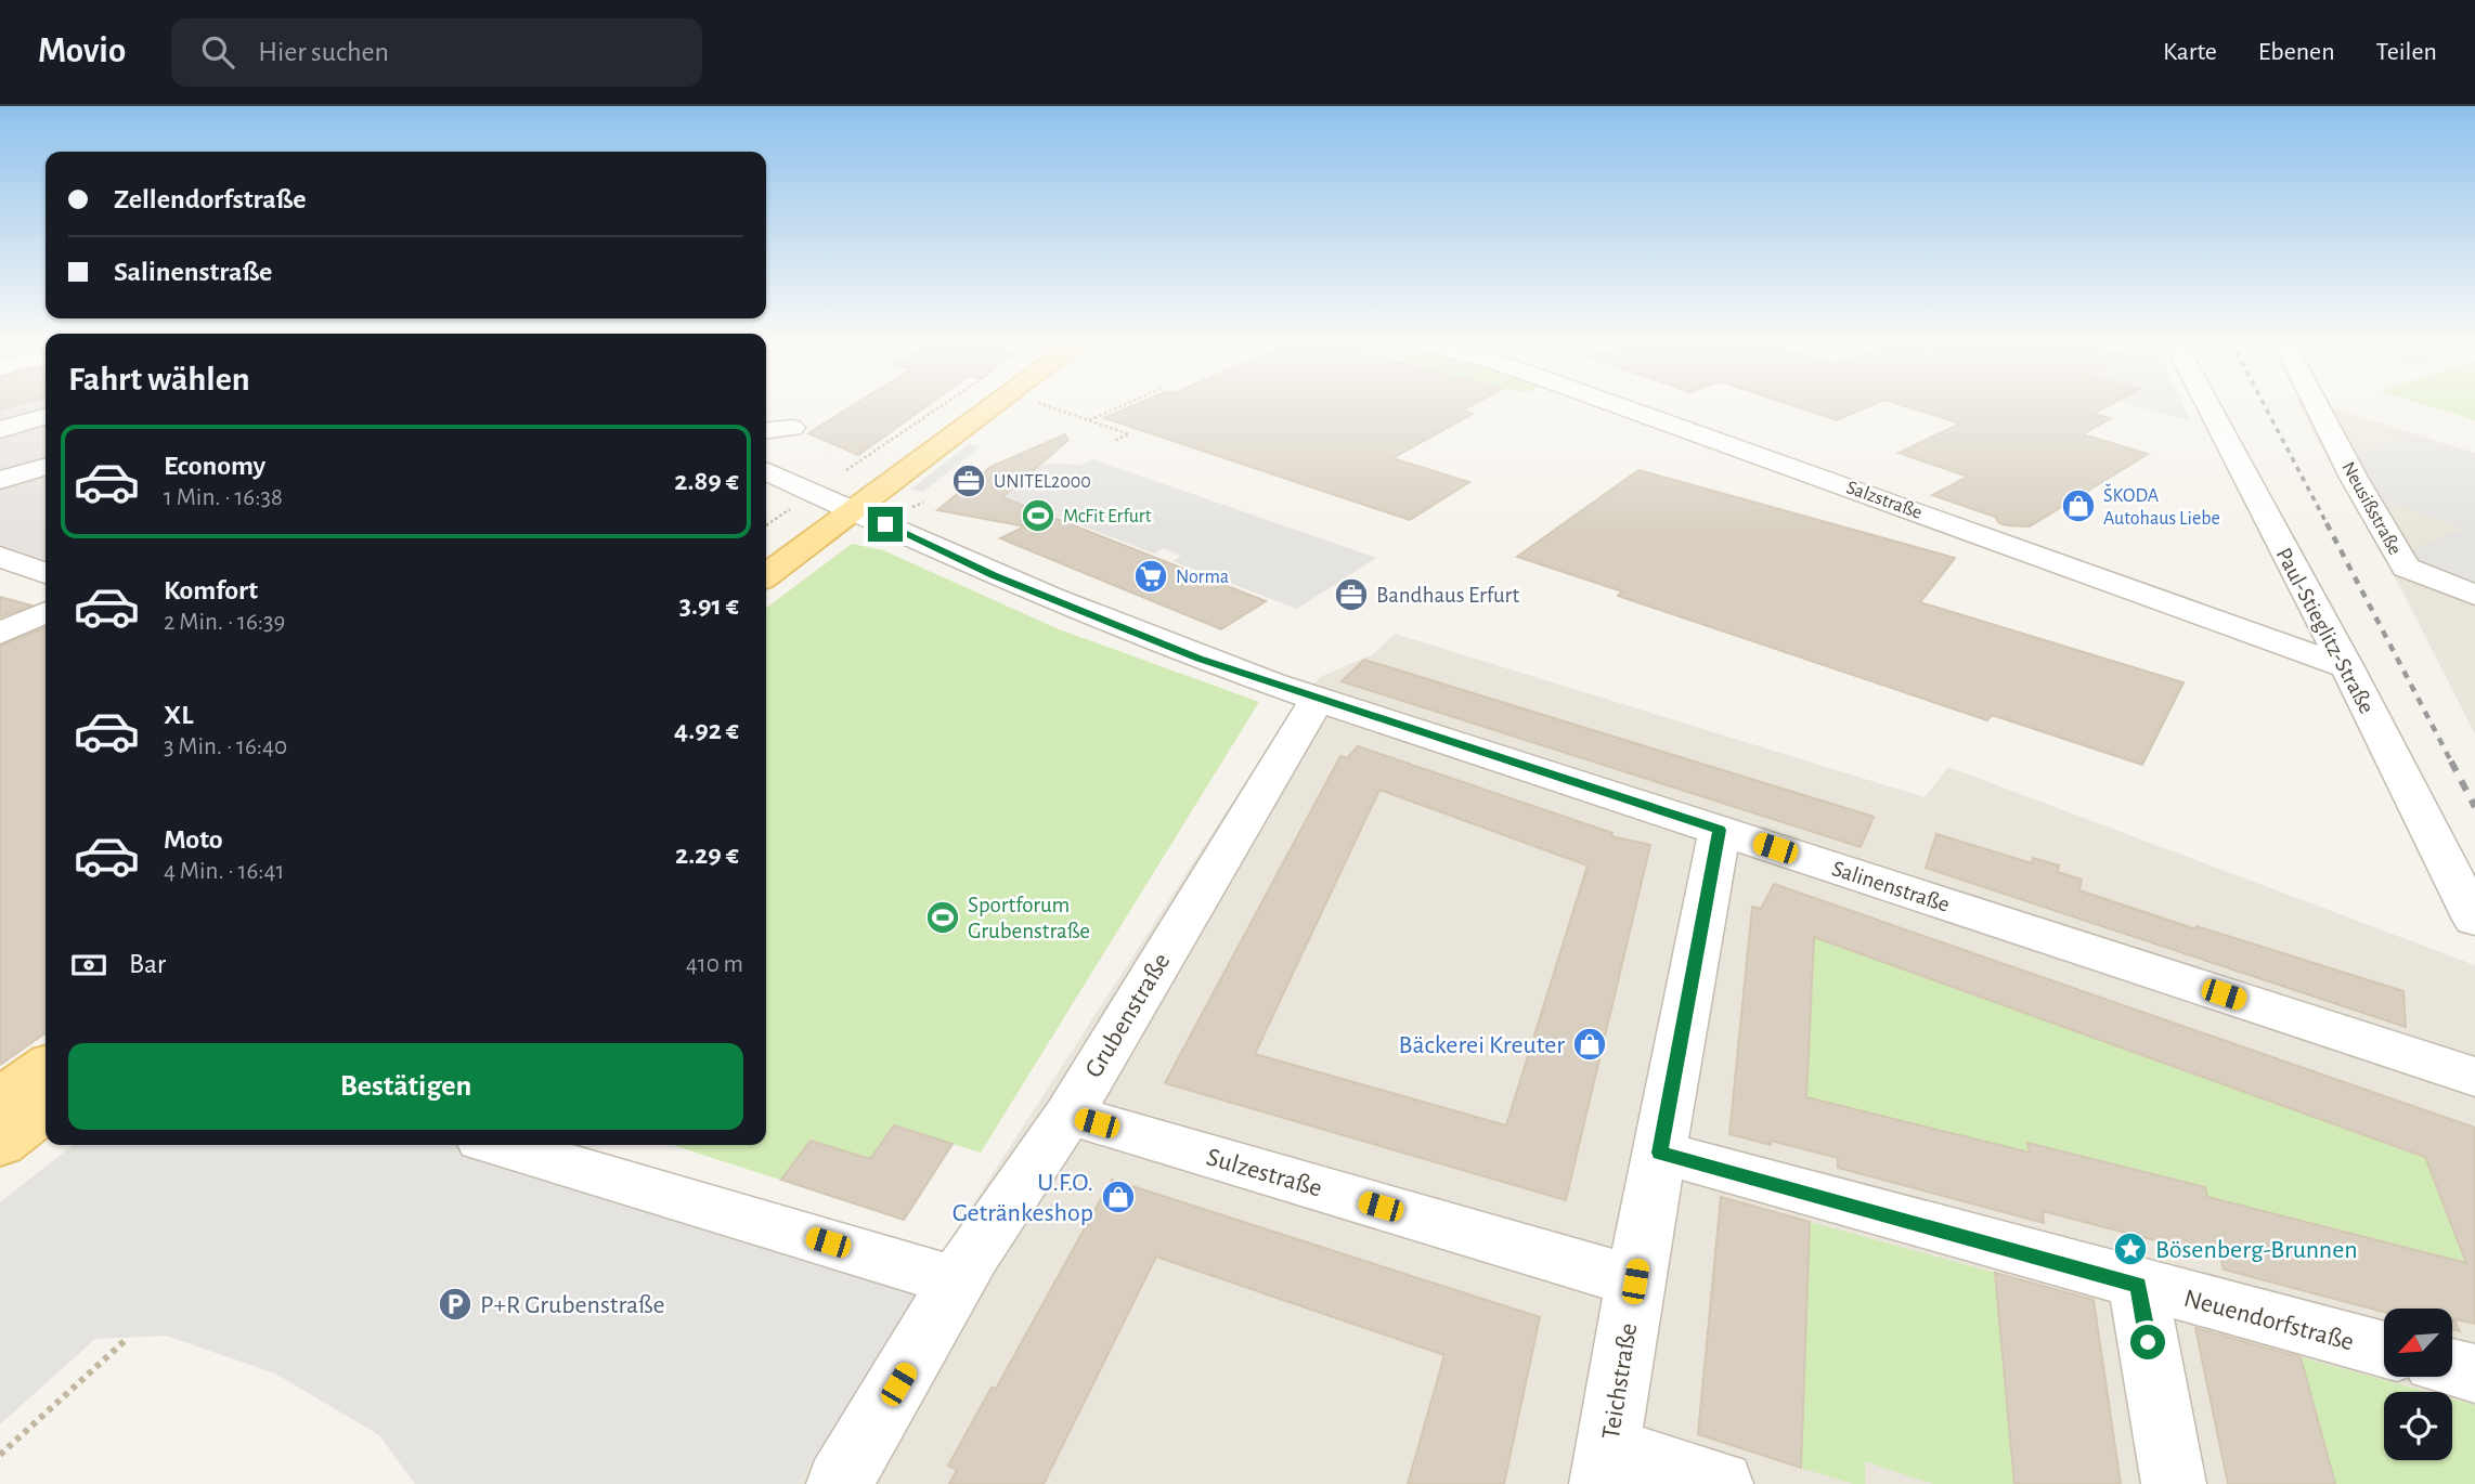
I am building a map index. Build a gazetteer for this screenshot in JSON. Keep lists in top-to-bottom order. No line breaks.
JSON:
{"streets":{"street":["Salzstraße","Neusißstraße","Paul-Stieglitz-Straße","Salinenstraße","Grubenstraße","Sulzestraße","Neuendorfstraße","Teichstraße"]},"crossings":[["Salzstraße","Paul-Stieglitz-Straße"],["Salinenstraße","Grubenstraße"],["Salinenstraße","Teichstraße"],["Grubenstraße","Sulzestraße"],["Sulzestraße","Teichstraße"],["Neuendorfstraße","Teichstraße"]],"places":{"office":["UNITEL2000","Bandhaus Erfurt"],"shop":["ŠKODA Autohaus Liebe","Bäckerei Kreuter","U.F.O. Getränkeshop"],"sports":["McFit Erfurt","Sportforum Grubenstraße"],"supermarket":["Norma"],"place":["Bösenberg-Brunnen"],"parking":["P+R Grubenstraße"]},"north":"bottom left","page":{"header":"Movio","search":"Hier suchen","nav":["Karte","Ebenen","Teilen"],"banner":["Zellendorfstraße","Salinenstraße"],"heading":"Fahrt wählen","list":[{"name":"Economy","note":"1 Min. · 16:38","value":"2.89 €"},{"name":"Komfort","note":"2 Min. · 16:39","value":"3.91 €"},{"name":"XL","note":"3 Min. · 16:40","value":"4.92 €"},{"name":"Moto","note":"4 Min. · 16:41","value":"2.29 €"}],"pay":["Bar","410 m"],"buttons":"Bestätigen"}}
